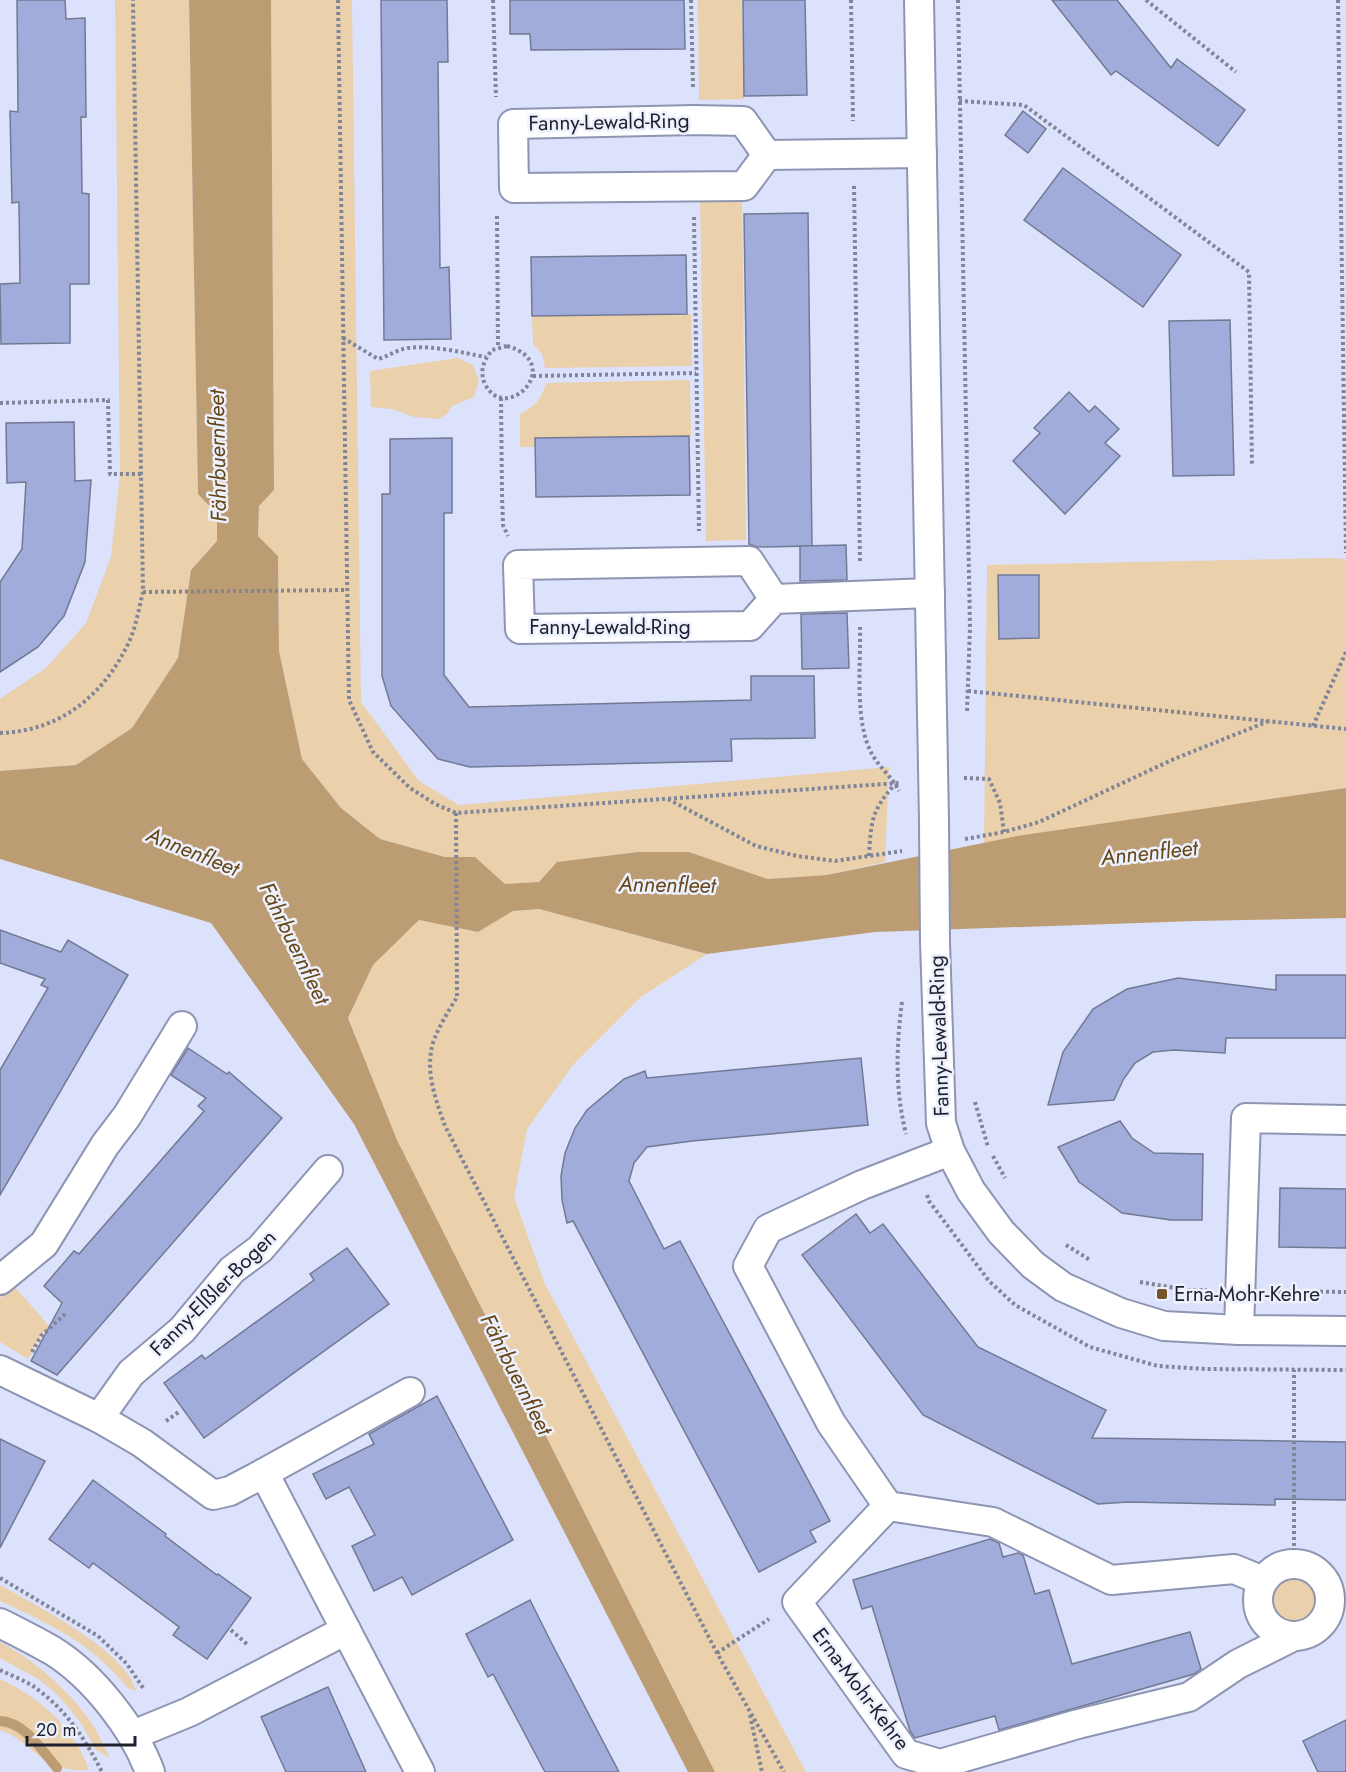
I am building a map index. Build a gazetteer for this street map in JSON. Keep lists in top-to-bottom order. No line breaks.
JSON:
{"streets":{"street":["Fanny-Lewald-Ring","Fanny-Elßler-Bogen","Erna-Mohr-Kehre"]},"water":["Fährbuernfleet","Annenfleet"],"places":{"transit":["Erna-Mohr-Kehre"]},"scale_bar":"20 m"}
